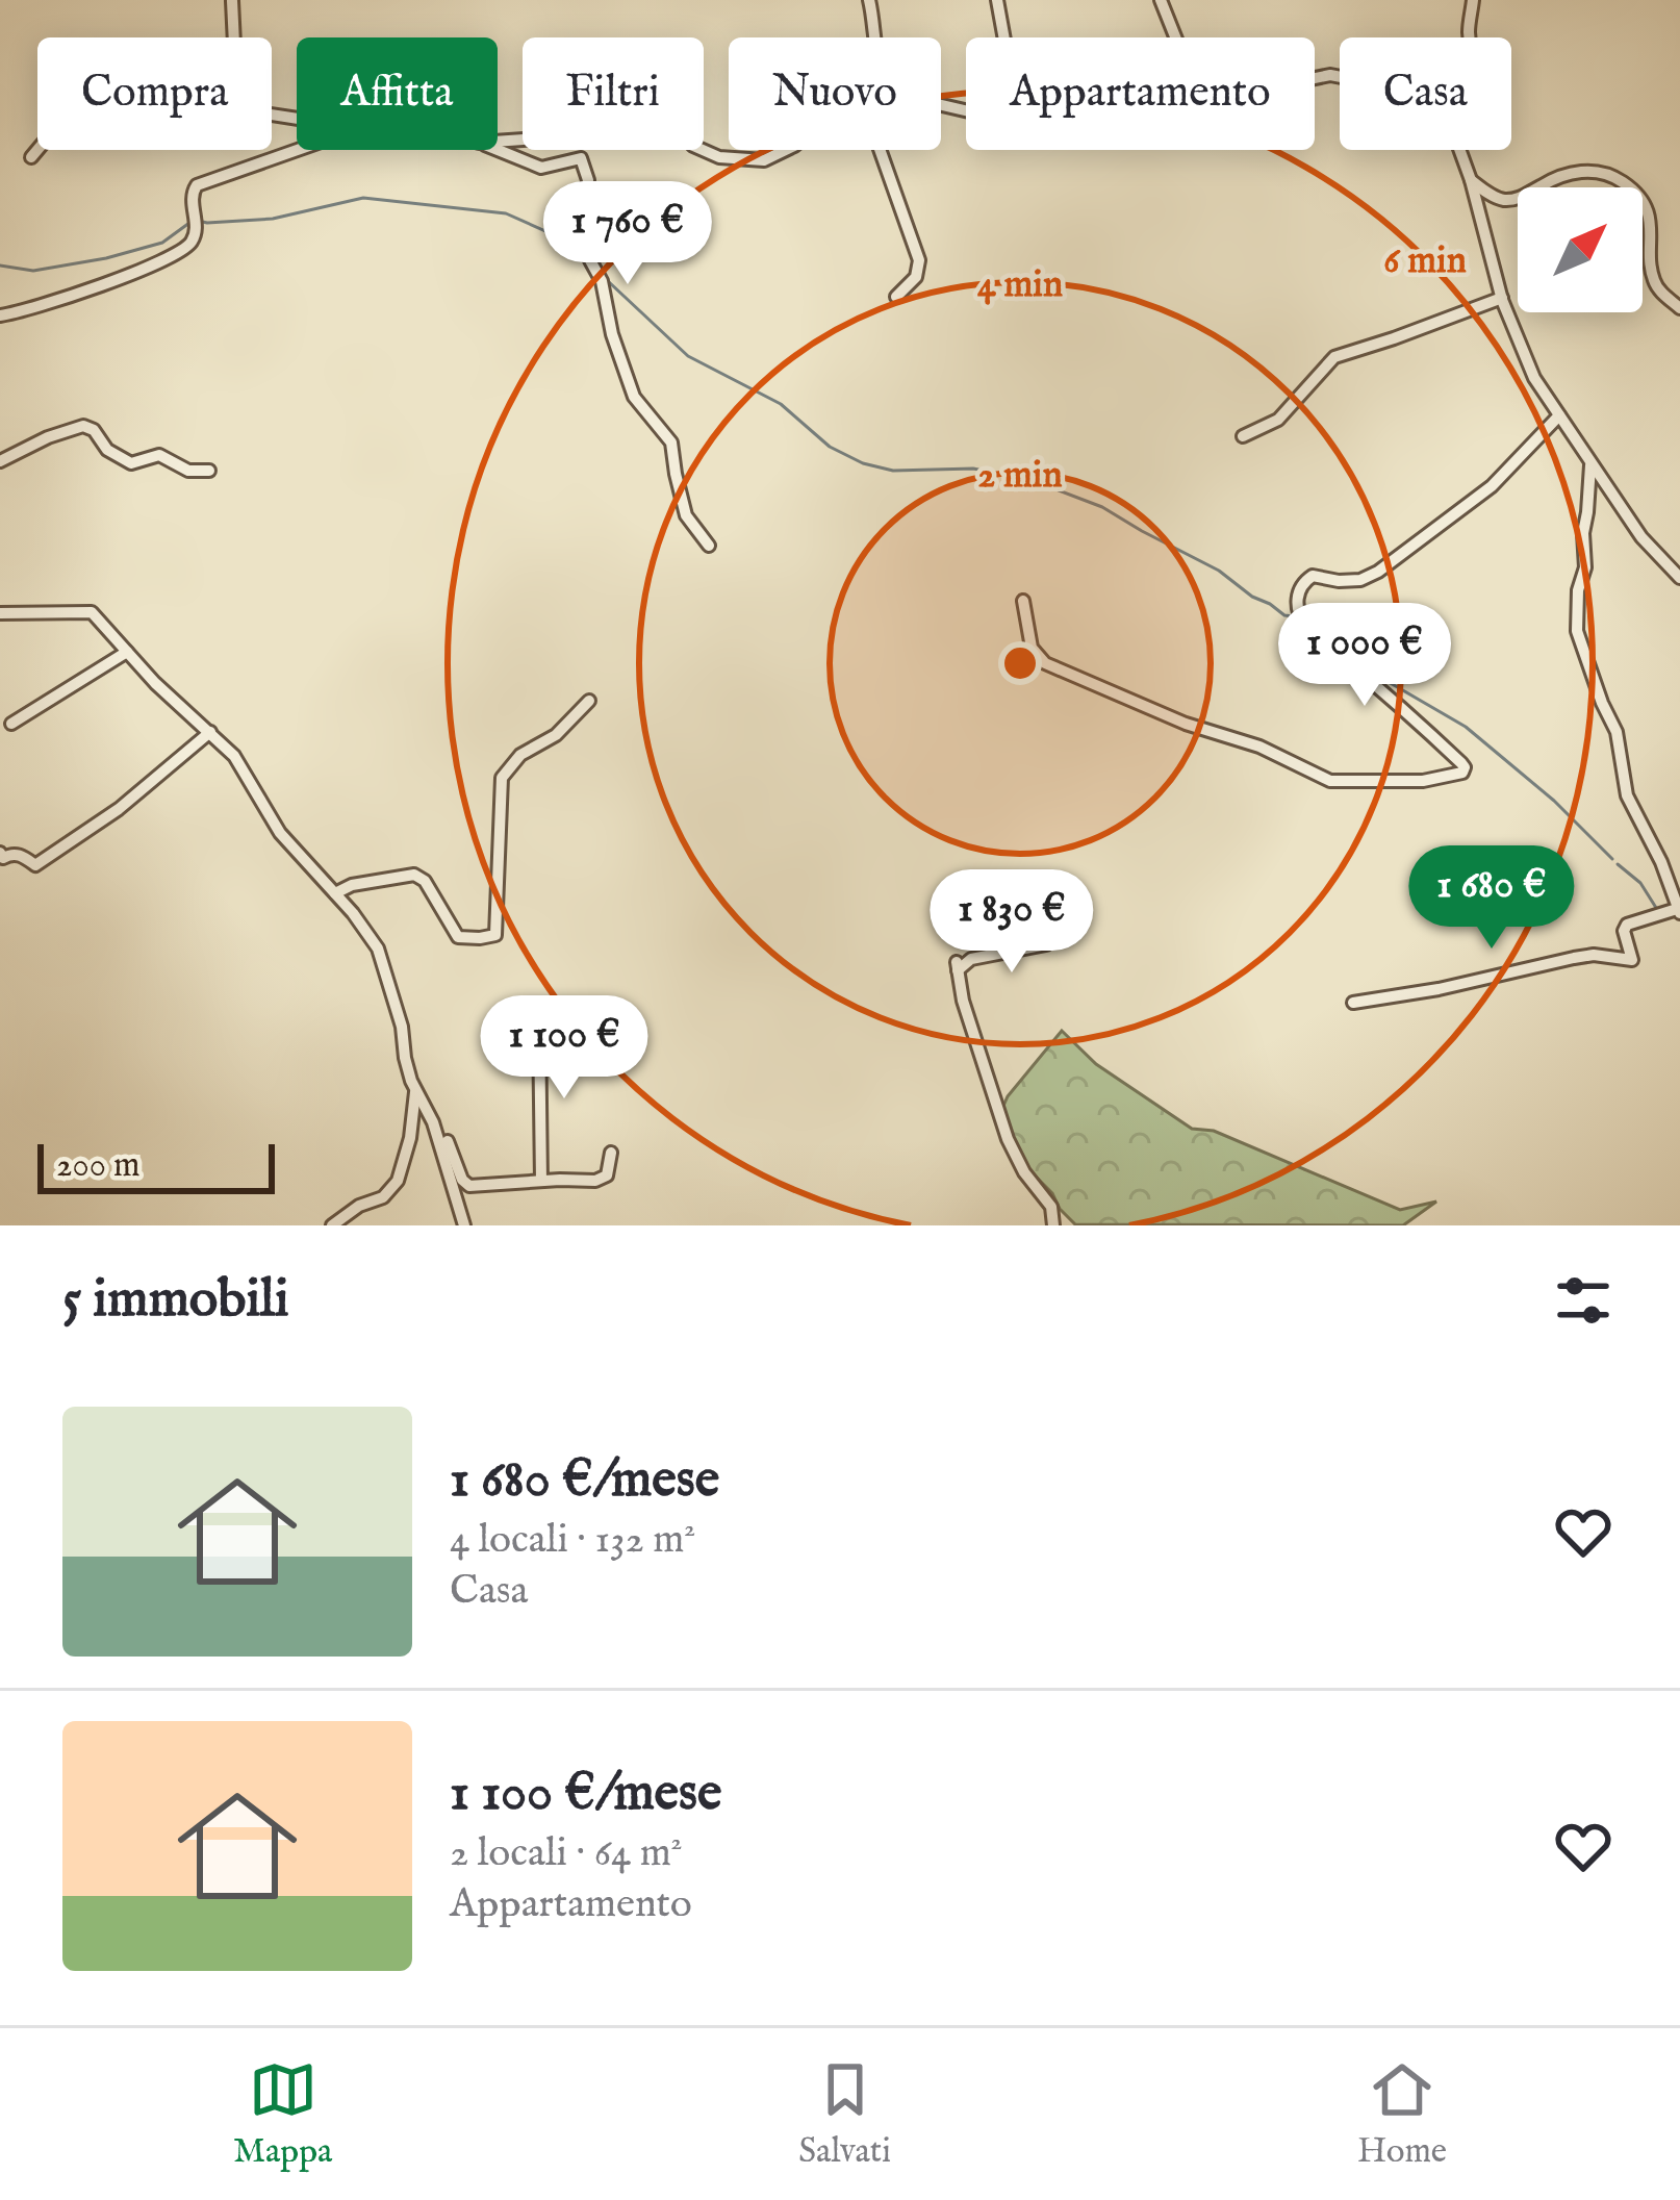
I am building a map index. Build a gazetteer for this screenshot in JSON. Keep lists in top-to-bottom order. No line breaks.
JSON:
{"scale_bar":"200 m","north":"top right","page":{"chip":["Compra","Affitta","Filtri","Nuovo","Appartamento","Casa"],"price":["1 760 €","1 000 €","1 680 €","1 830 €","1 100 €"],"scale":"200 m","heading":"5 immobili","list":[{"name":"1 680 €/mese","note":"4 locali · 132 m² · Casa"},{"name":"1 100 €/mese","note":"2 locali · 64 m² · Appartamento"}],"tabs":["Mappa","Salvati","Home"]},"rings":["6 min","4 min","2 min"]}
